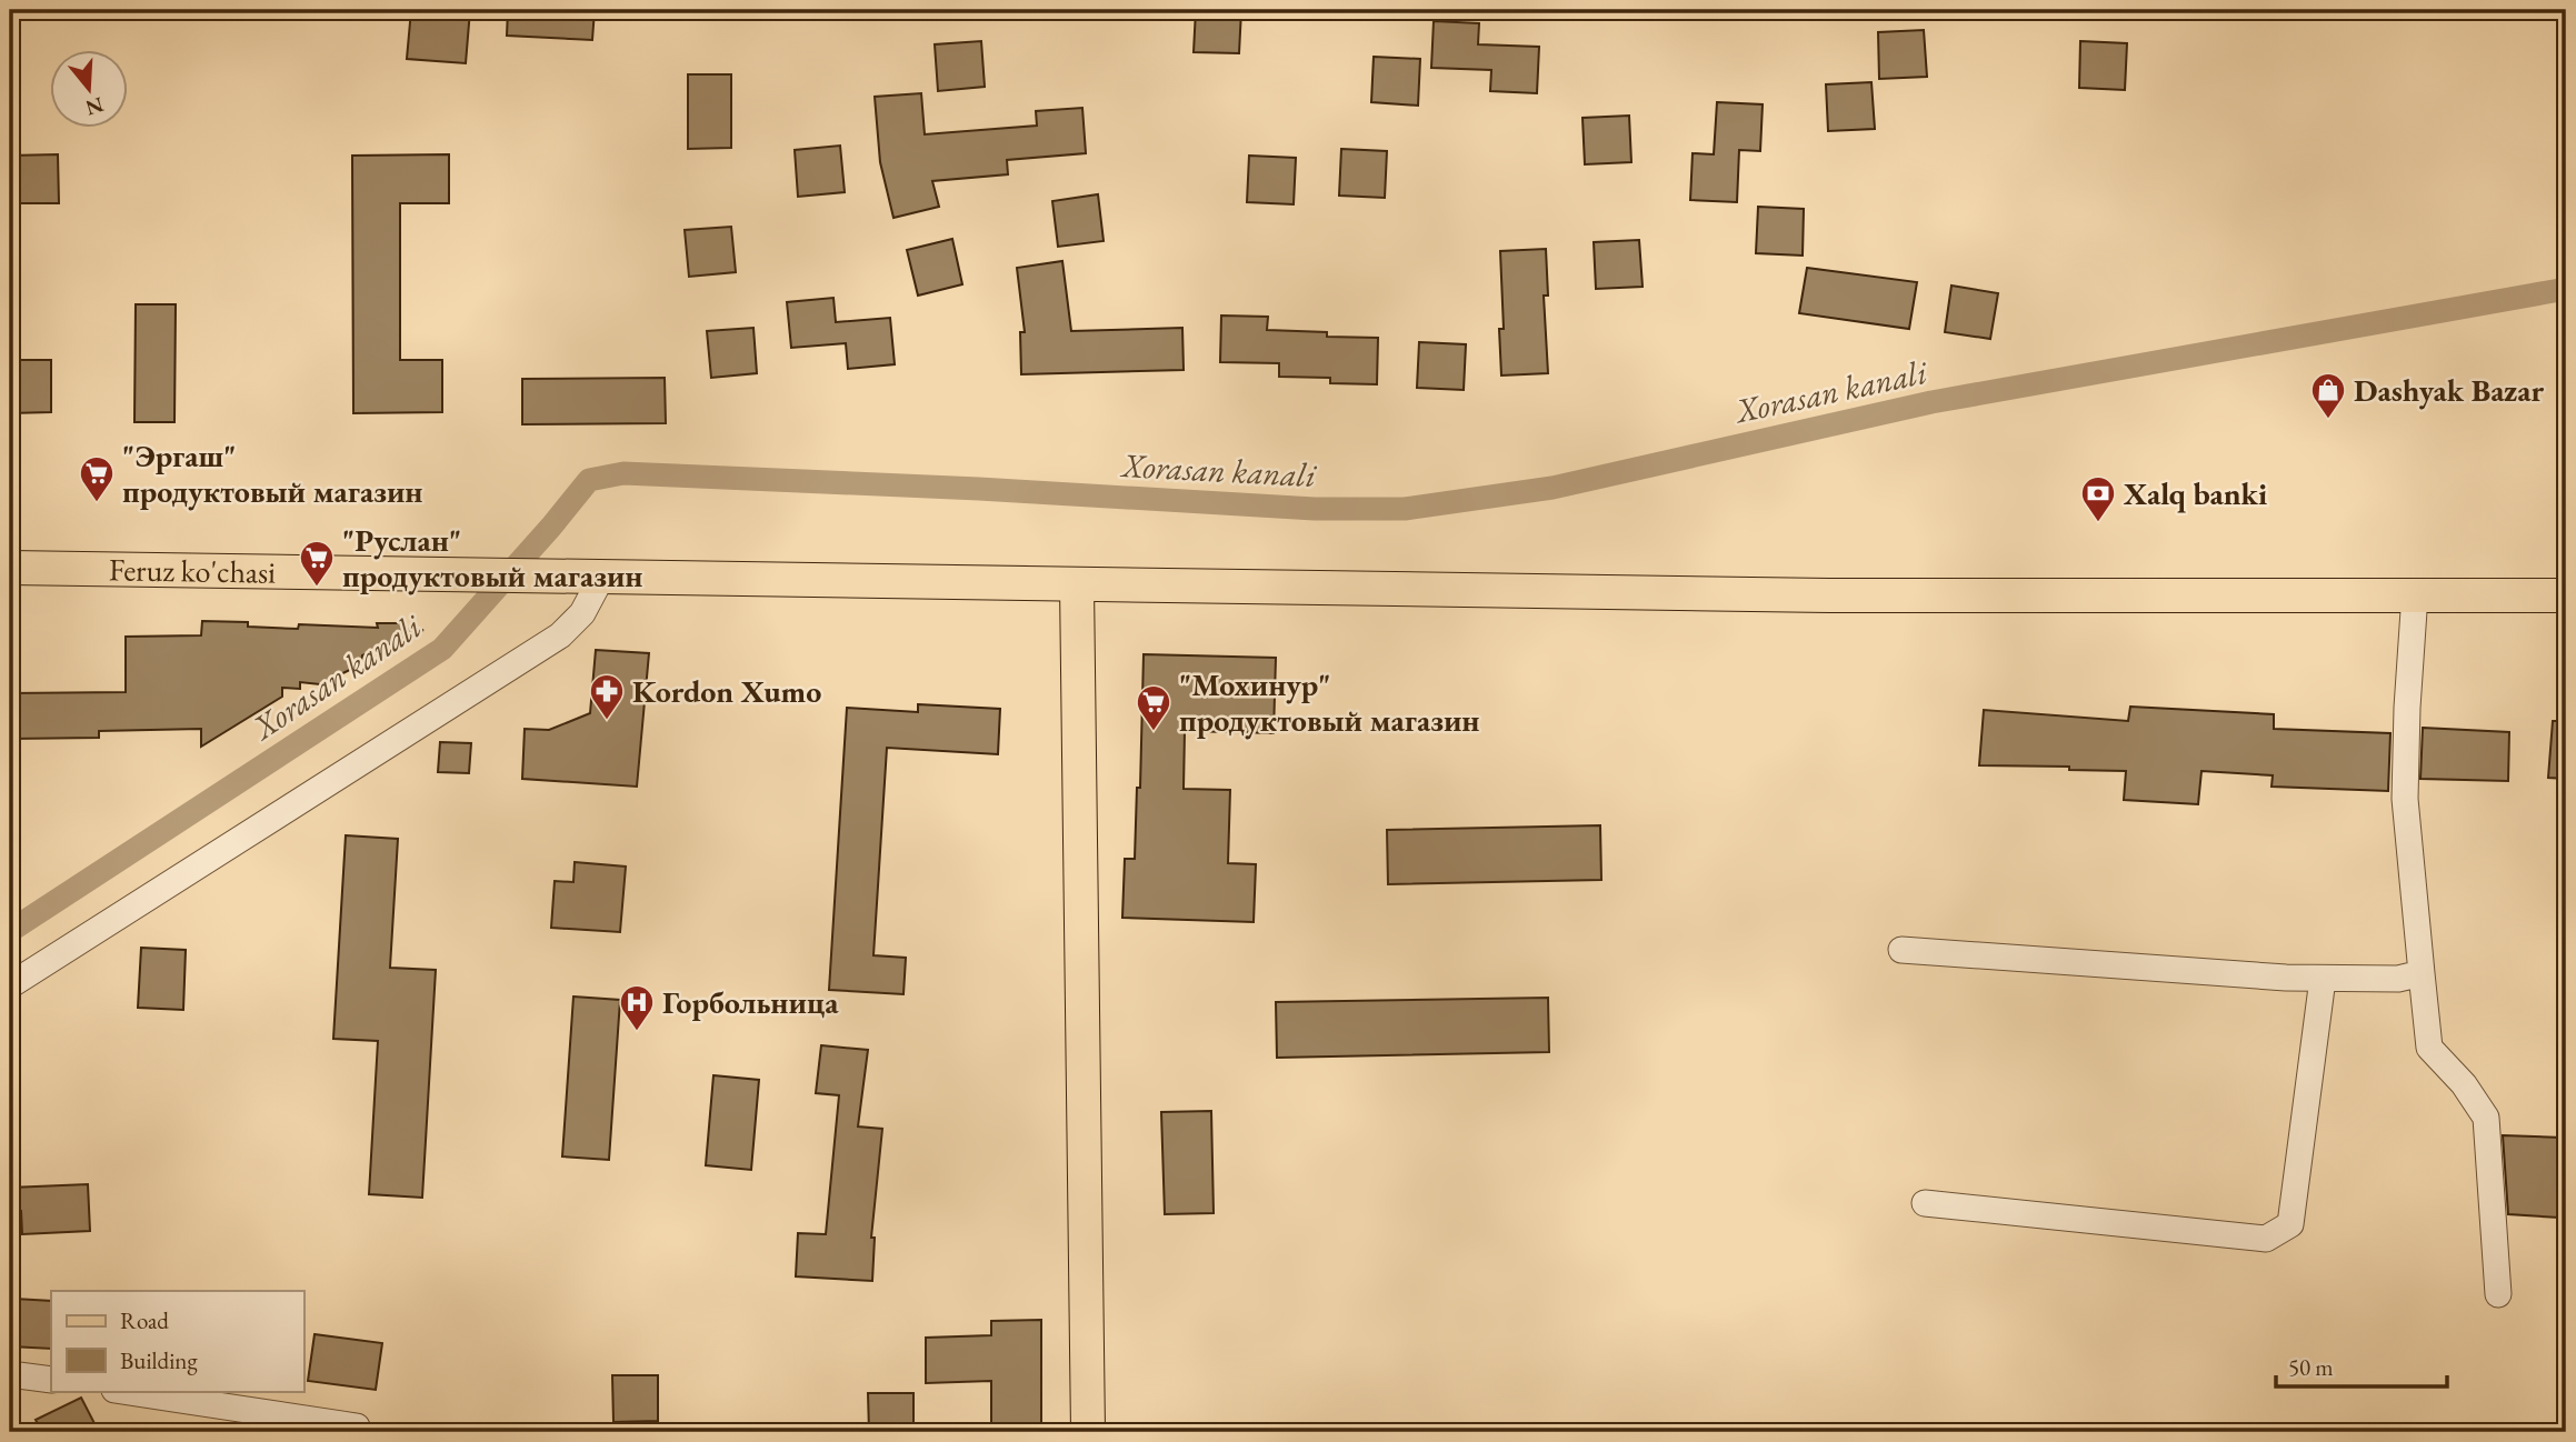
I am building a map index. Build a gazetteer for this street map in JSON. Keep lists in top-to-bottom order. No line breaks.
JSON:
{"streets":{"main road":["Feruz ko'chasi"]},"water":["Xorasan kanali"],"places":{"shop":["Dashyak Bazar"],"supermarket":["\"Эргаш\" продуктовый магазин","\"Руслан\" продуктовый магазин","\"Мохинур\" продуктовый магазин"],"bank":["Xalq banki"],"pharmacy":["Kordon Xumo"],"hospital":["Горбольница"]},"legend":["Road","Building"],"scale_bar":"50 m","north":"bottom"}
